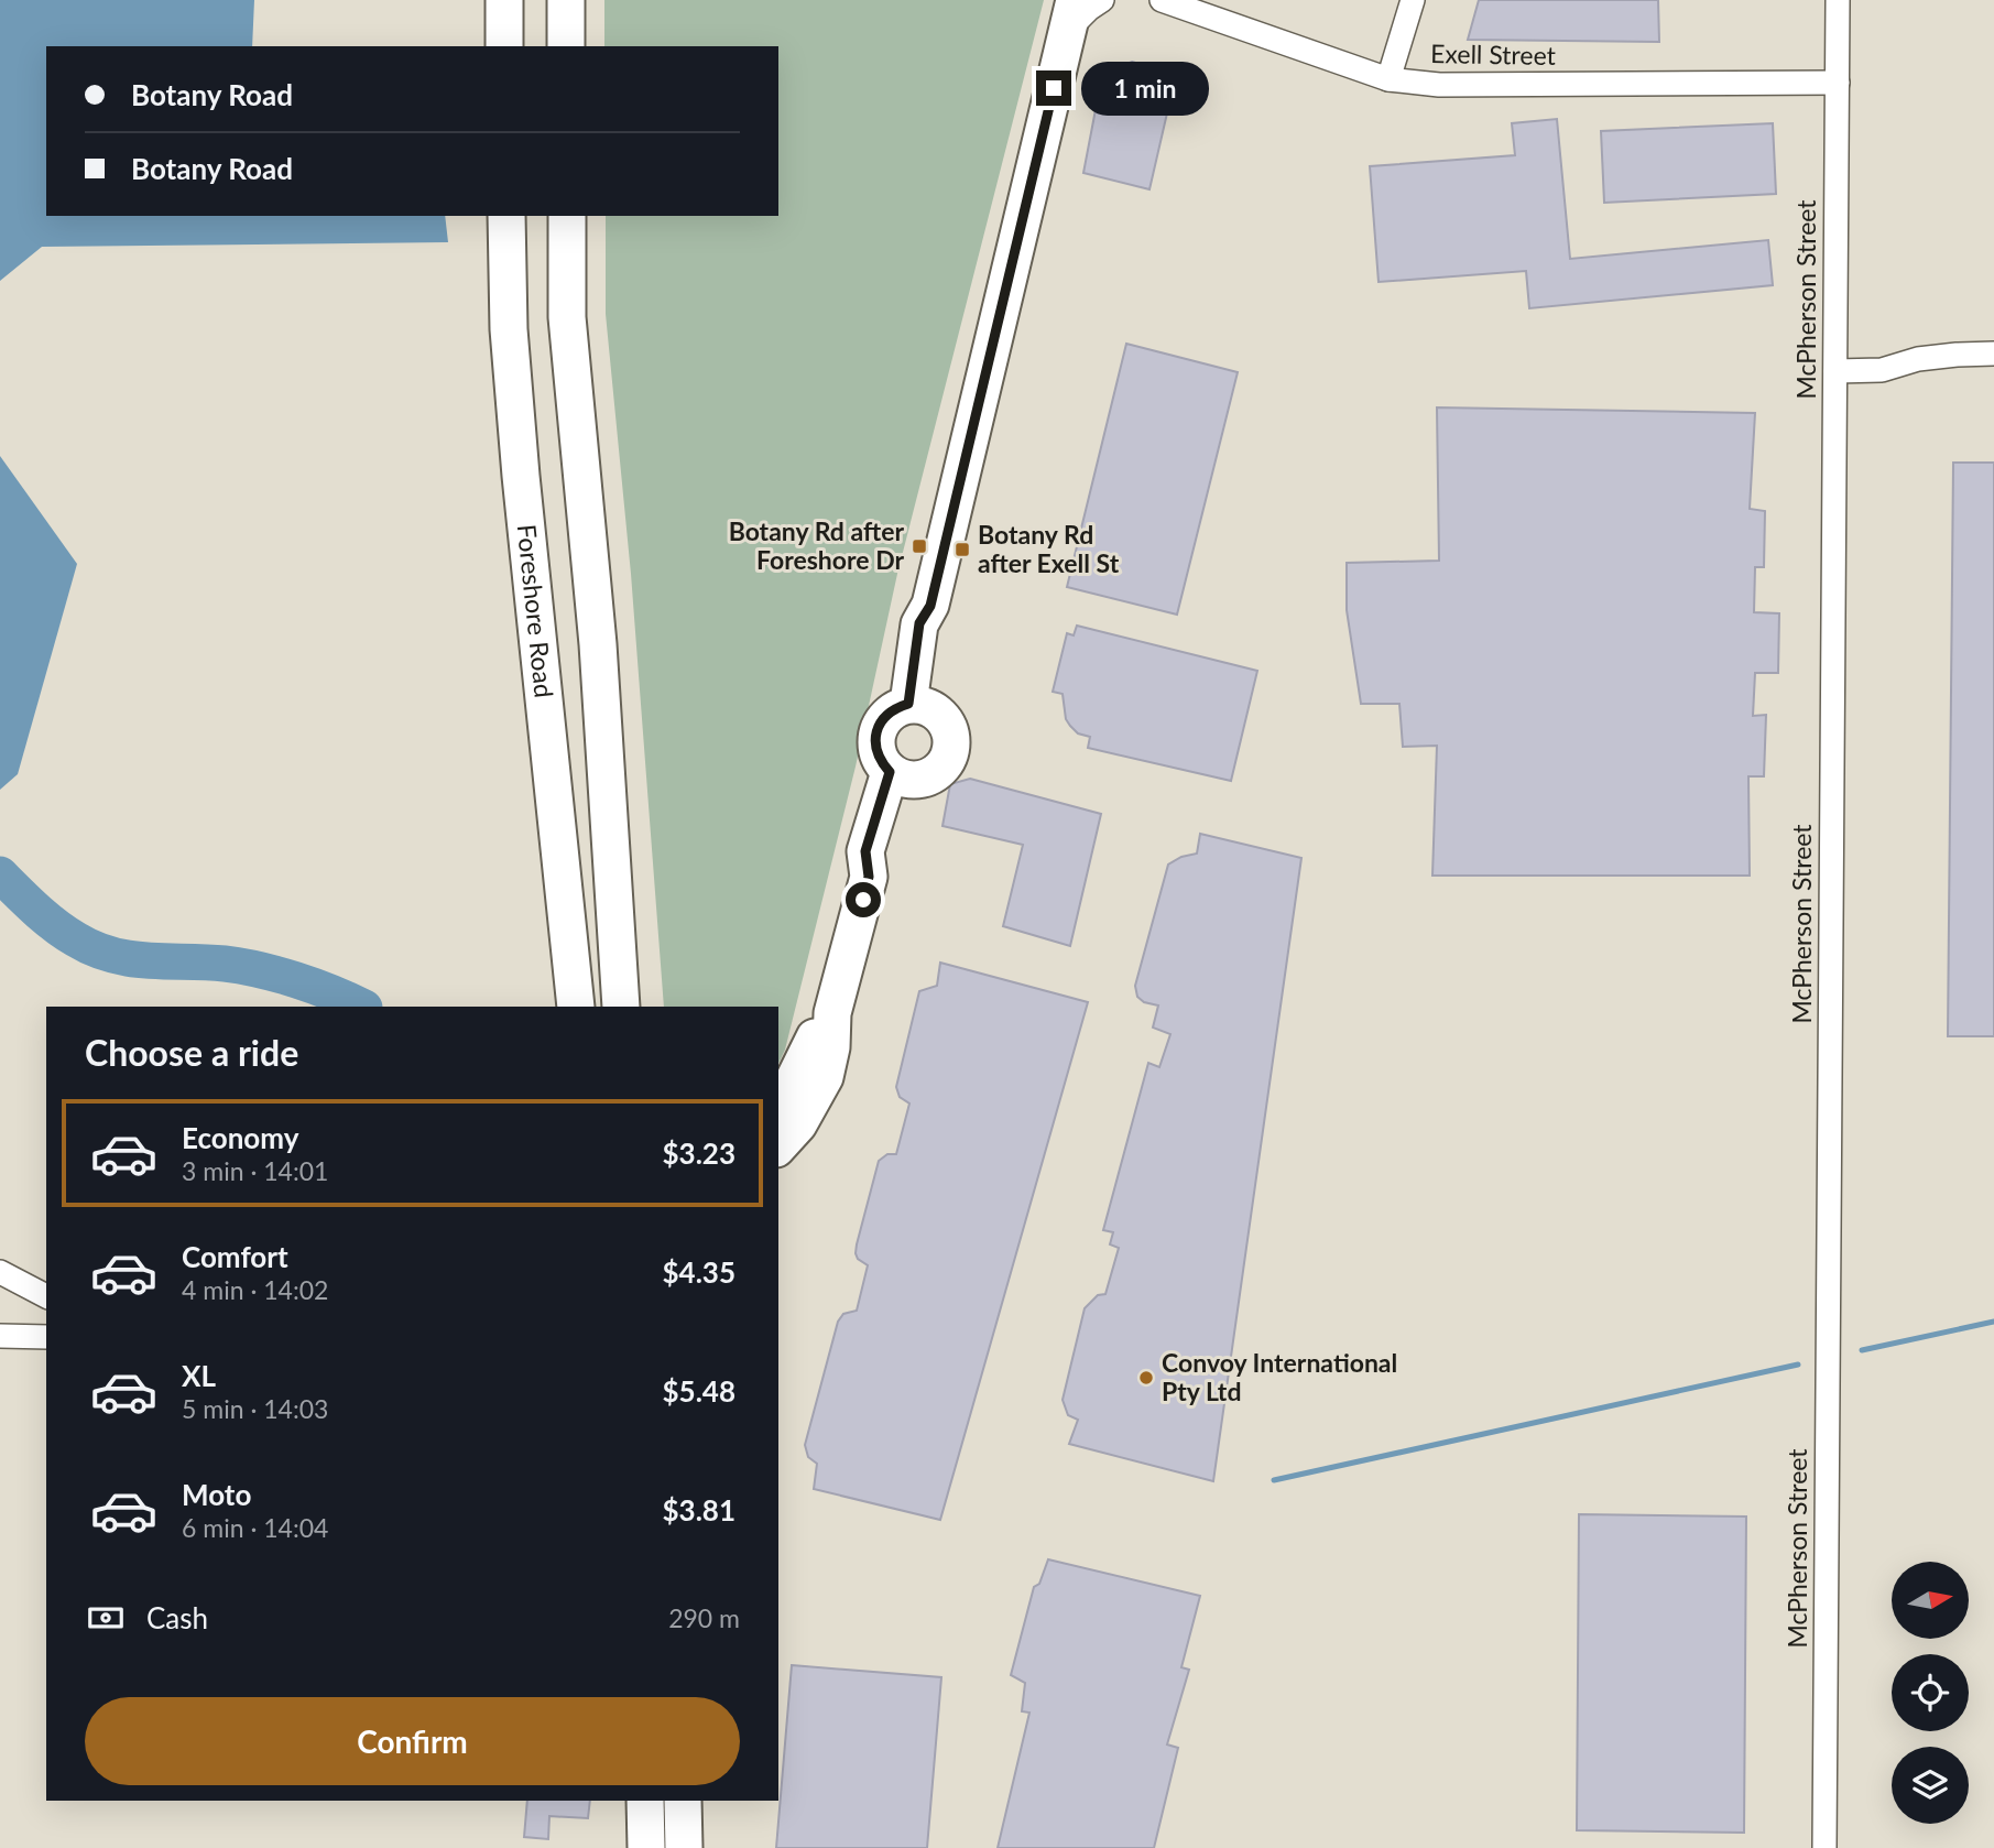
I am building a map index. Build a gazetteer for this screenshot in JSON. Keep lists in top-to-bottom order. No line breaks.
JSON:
{"streets":{"main road":["Foreshore Road"],"street":["Exell Street","McPherson Street"]},"crossings":[["Exell Street","McPherson Street"]],"places":{"transit":["Botany Rd after Foreshore Dr","Botany Rd after Exell St"],"other":["Convoy International Pty Ltd"]},"north":"right","page":{"banner":["Botany Road","Botany Road"],"bubble":"1 min","heading":"Choose a ride","list":[{"name":"Economy","note":"3 min · 14:01","value":"$3.23"},{"name":"Comfort","note":"4 min · 14:02","value":"$4.35"},{"name":"XL","note":"5 min · 14:03","value":"$5.48"},{"name":"Moto","note":"6 min · 14:04","value":"$3.81"}],"pay":["Cash","290 m"],"buttons":"Confirm"}}
